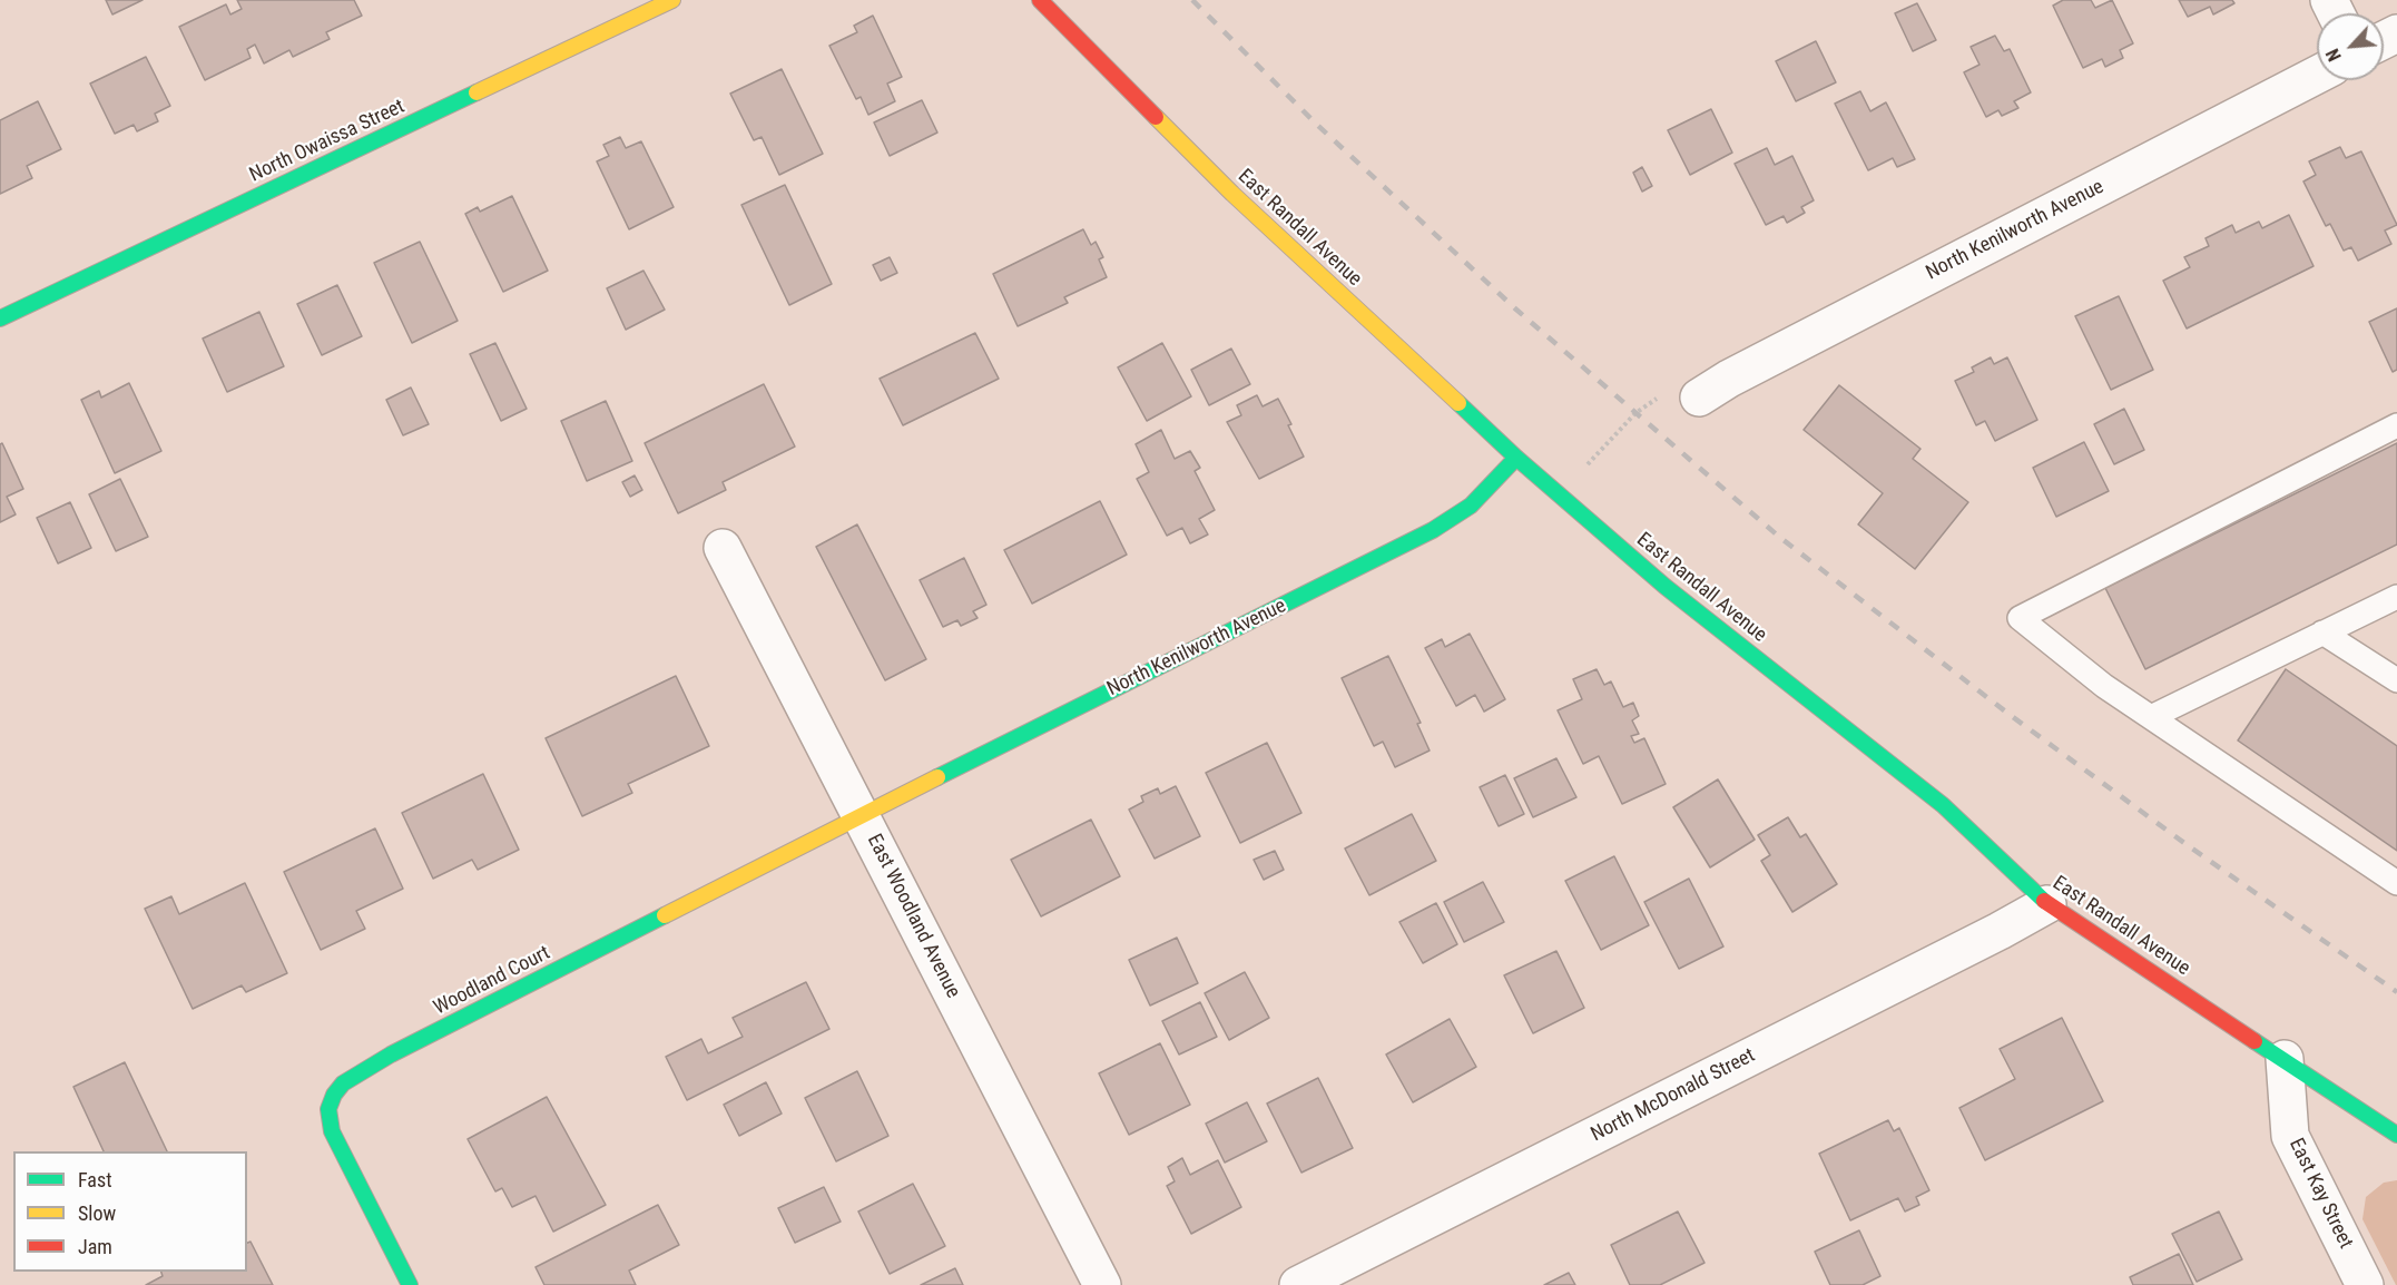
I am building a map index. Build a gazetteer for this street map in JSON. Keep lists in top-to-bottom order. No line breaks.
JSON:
{"streets":{"street":["North Owaissa Street","East Randall Avenue","North Kenilworth Avenue","East Woodland Avenue","Woodland Court","North McDonald Street","East Kay Street"]},"crossings":[["East Randall Avenue","North Kenilworth Avenue"],["East Randall Avenue","North McDonald Street"],["East Randall Avenue","East Kay Street"],["North Kenilworth Avenue","East Woodland Avenue"],["North Kenilworth Avenue","Woodland Court"],["East Woodland Avenue","Woodland Court"]],"legend":["Fast","Slow","Jam"],"north":"bottom left"}
